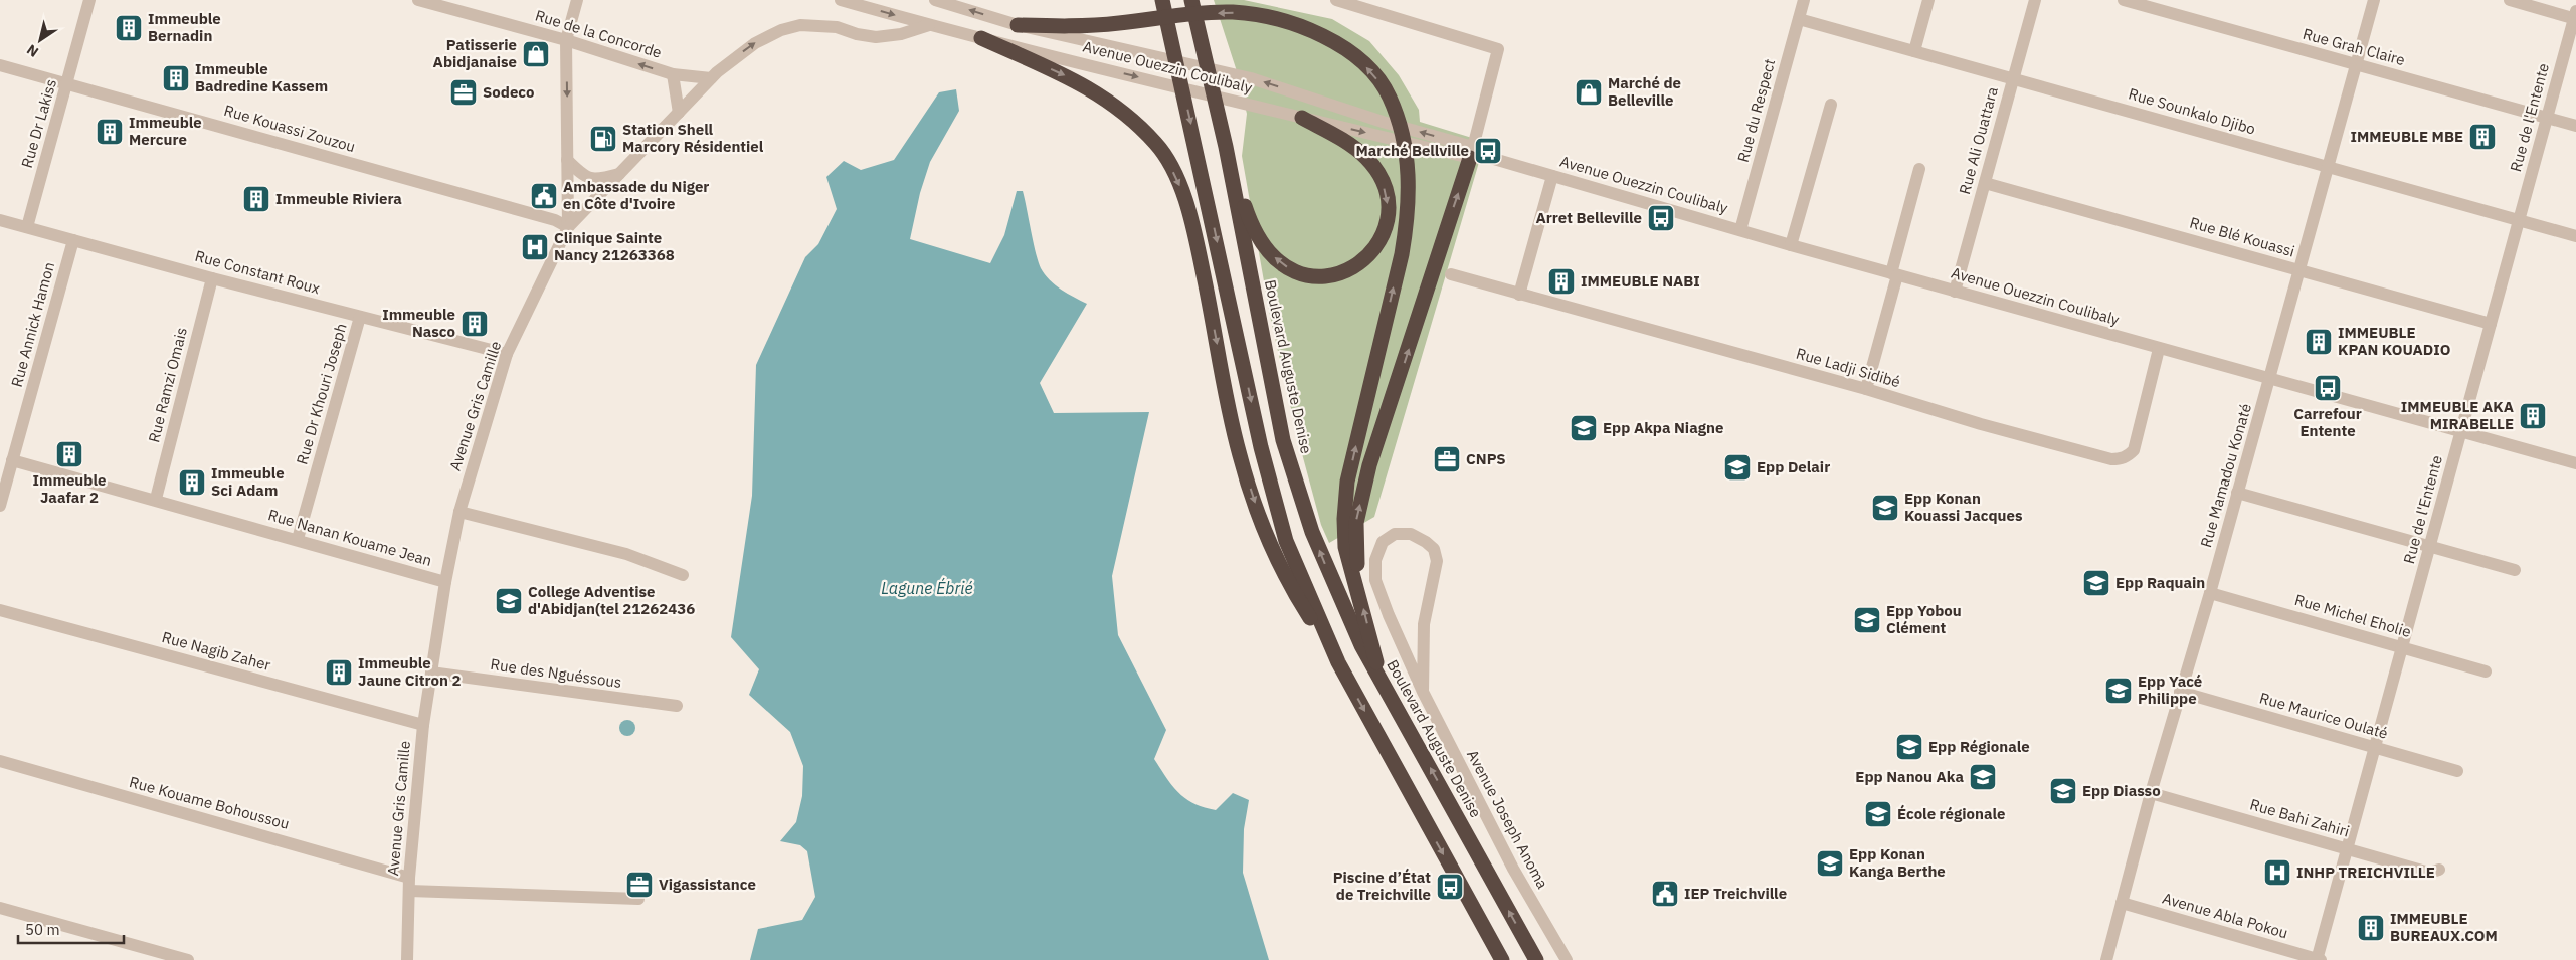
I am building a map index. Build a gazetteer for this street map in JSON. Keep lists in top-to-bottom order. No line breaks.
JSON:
{"streets":{"highway":["Boulevard Auguste Denise"],"street":["Rue de la Concorde","Rue Grah Claire","Avenue Ouezzin Coulibaly","Rue du Respect","Rue Sounkalo Djibo","Rue de l'Entente","Rue Dr Lakiss","Rue Kouassi Zouzou","Rue Ali Ouattara","Rue Blé Kouassi","Rue Constant Roux","Rue Annick Hamon","Rue Ladji Sidibé","Rue Ramzi Omais","Rue Dr Khouri Joseph","Avenue Gris Camille","Rue Mamadou Konaté","Rue Nanan Kouame Jean","Rue Michel Eholie","Rue Nagib Zaher","Rue des Nguéssous","Rue Maurice Oulaté","Rue Kouame Bohoussou","Rue Bahi Zahiri","Avenue Joseph Anoma","Avenue Abla Pokou"]},"crossings":[["Rue de la Concorde","Avenue Gris Camille"],["Rue Grah Claire","Rue de l'Entente"],["Rue Grah Claire","Rue Mamadou Konaté"],["Avenue Ouezzin Coulibaly","Rue du Respect"],["Avenue Ouezzin Coulibaly","Rue de l'Entente"],["Avenue Ouezzin Coulibaly","Rue Ali Ouattara"],["Avenue Ouezzin Coulibaly","Rue Ladji Sidibé"],["Avenue Ouezzin Coulibaly","Avenue Gris Camille"],["Avenue Ouezzin Coulibaly","Rue Mamadou Konaté"],["Rue du Respect","Rue Sounkalo Djibo"],["Rue Sounkalo Djibo","Rue de l'Entente"],["Rue Sounkalo Djibo","Rue Ali Ouattara"],["Rue Sounkalo Djibo","Rue Mamadou Konaté"],["Rue de l'Entente","Rue Blé Kouassi"],["Rue de l'Entente","Rue Michel Eholie"],["Rue de l'Entente","Rue Maurice Oulaté"],["Rue de l'Entente","Rue Bahi Zahiri"],["Rue de l'Entente","Avenue Abla Pokou"],["Rue Dr Lakiss","Rue Kouassi Zouzou"],["Rue Dr Lakiss","Rue Constant Roux"],["Rue Kouassi Zouzou","Avenue Gris Camille"],["Rue Ali Ouattara","Rue Blé Kouassi"],["Rue Blé Kouassi","Rue Mamadou Konaté"],["Rue Constant Roux","Rue Annick Hamon"],["Rue Constant Roux","Rue Ramzi Omais"],["Rue Constant Roux","Rue Dr Khouri Joseph"],["Rue Constant Roux","Avenue Gris Camille"],["Rue Annick Hamon","Rue Nanan Kouame Jean"],["Rue Ramzi Omais","Rue Nanan Kouame Jean"],["Rue Dr Khouri Joseph","Rue Nanan Kouame Jean"],["Avenue Gris Camille","Rue Nanan Kouame Jean"],["Avenue Gris Camille","Rue Nagib Zaher"],["Avenue Gris Camille","Rue des Nguéssous"],["Avenue Gris Camille","Rue Kouame Bohoussou"],["Rue Mamadou Konaté","Rue Michel Eholie"],["Rue Mamadou Konaté","Rue Maurice Oulaté"],["Rue Mamadou Konaté","Rue Bahi Zahiri"],["Rue Mamadou Konaté","Avenue Abla Pokou"]],"one_way":["Rue de la Concorde"],"water":["Lagune Ébrié"],"places":{"building":["Immeuble Bernadin","Immeuble Badredine Kassem","Immeuble Mercure","IMMEUBLE MBE","Immeuble Riviera","IMMEUBLE NABI","Immeuble Nasco","IMMEUBLE KPAN KOUADIO","IMMEUBLE AKA MIRABELLE","Immeuble Jaafar 2","Immeuble Sci Adam","Immeuble Jaune Citron 2","IMMEUBLE BUREAUX.COM"],"shop":["Patisserie Abidjanaise","Marché de Belleville"],"office":["Sodeco","CNPS","Vigassistance"],"fuel station":["Station Shell Marcory Résidentiel"],"bus stop":["Marché Bellville","Arret Belleville","Carrefour Entente","Piscine d’État de Treichville"],"public building":["Ambassade du Niger en Côte d'Ivoire","IEP Treichville"],"hospital":["Clinique Sainte Nancy 21263368","INHP TREICHVILLE"],"school or university":["Epp Akpa Niagne","Epp Delair","Epp Konan Kouassi Jacques","Epp Raquain","College Adventise d'Abidjan(tel 21262436","Epp Yobou Clément","Epp Yacé Philippe","Epp Régionale","Epp Nanou Aka","Epp Diasso","École régionale","Epp Konan Kanga Berthe"]},"scale_bar":"50 m","north":"bottom left"}
